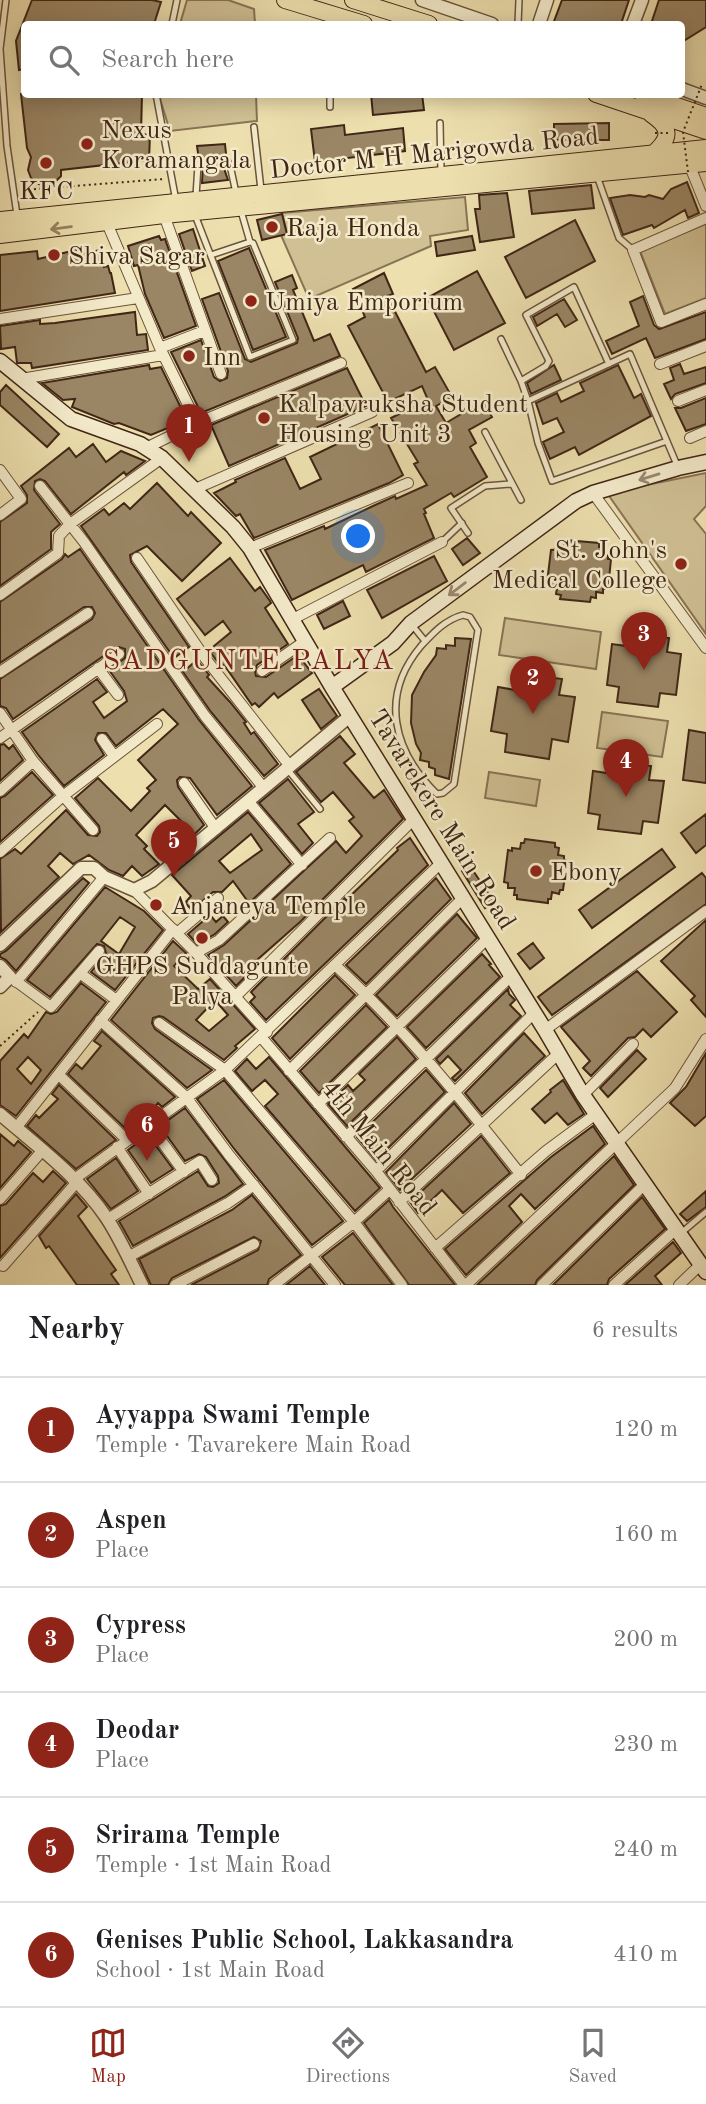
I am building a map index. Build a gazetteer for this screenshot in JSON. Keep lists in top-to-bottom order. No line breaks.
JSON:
{"streets":{"main road":["Doctor M H Marigowda Road","Tavarekere Main Road"],"street":["4th Main Road"]},"districts":["SADGUNTE PALYA"],"places":["Nexus Koramangala","KFC","Raja Honda","Shiva Sagar","Umiya Emporium","Inn","Kalpavruksha Student Housing Unit 3","St. John's Medical College","Ebony","Anjaneya Temple","GHPS Suddagunte Palya"],"page":{"search":"Search here","pins":["1","3","2","4","5","6"],"heading":["Nearby","6 results"],"list":[{"mark":"1","name":"Ayyappa Swami Temple","note":"Temple · Tavarekere Main Road","value":"120 m"},{"mark":"2","name":"Aspen","note":"Place","value":"160 m"},{"mark":"3","name":"Cypress","note":"Place","value":"200 m"},{"mark":"4","name":"Deodar","note":"Place","value":"230 m"},{"mark":"5","name":"Srirama Temple","note":"Temple · 1st Main Road","value":"240 m"},{"mark":"6","name":"Genises Public School, Lakkasandra","note":"School · 1st Main Road","value":"410 m"}],"nav":["Map","Directions","Saved"]}}
